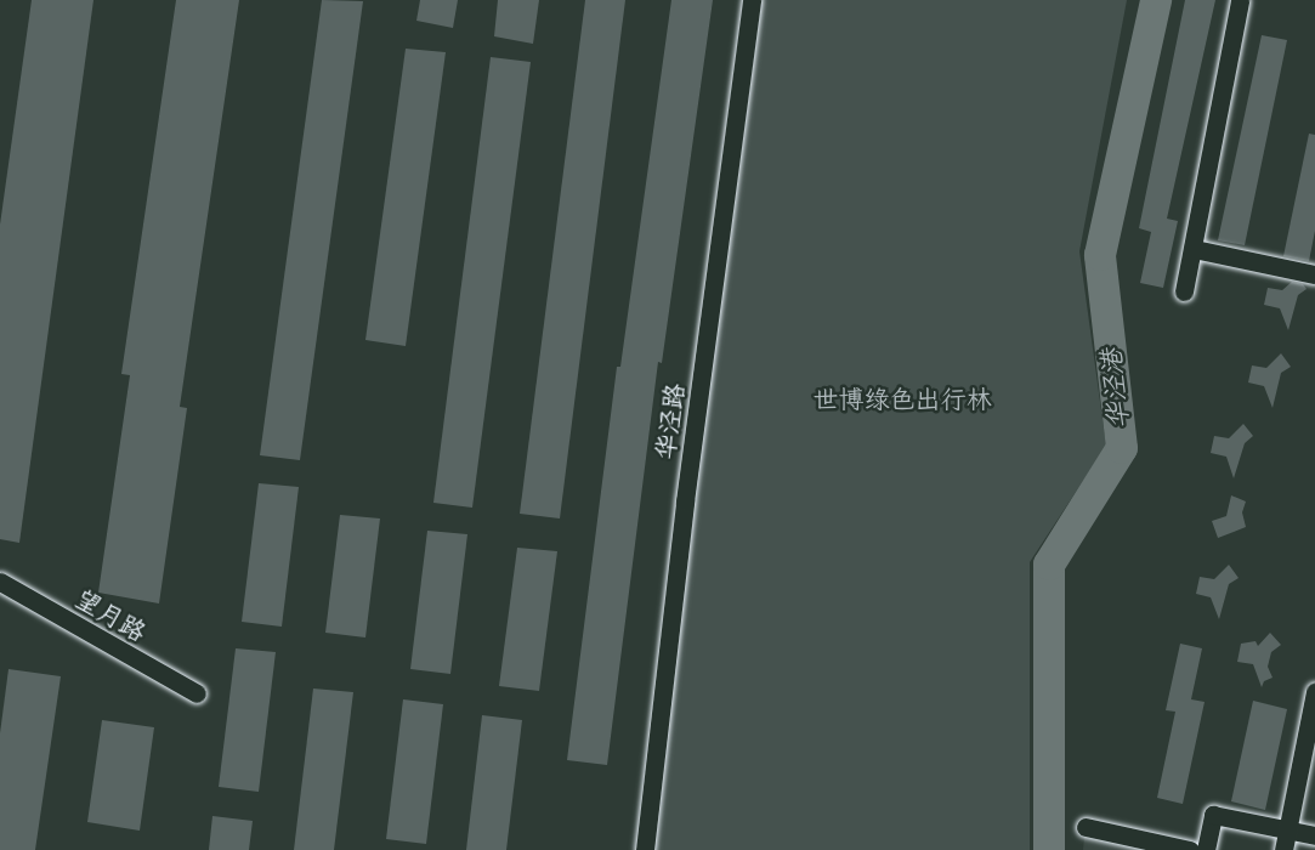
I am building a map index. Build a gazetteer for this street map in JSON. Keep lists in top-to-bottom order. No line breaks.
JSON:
{"streets":{"street":["华泾路","望月路"]},"water":["华泾港"],"parks":["世博绿色出行林"]}
